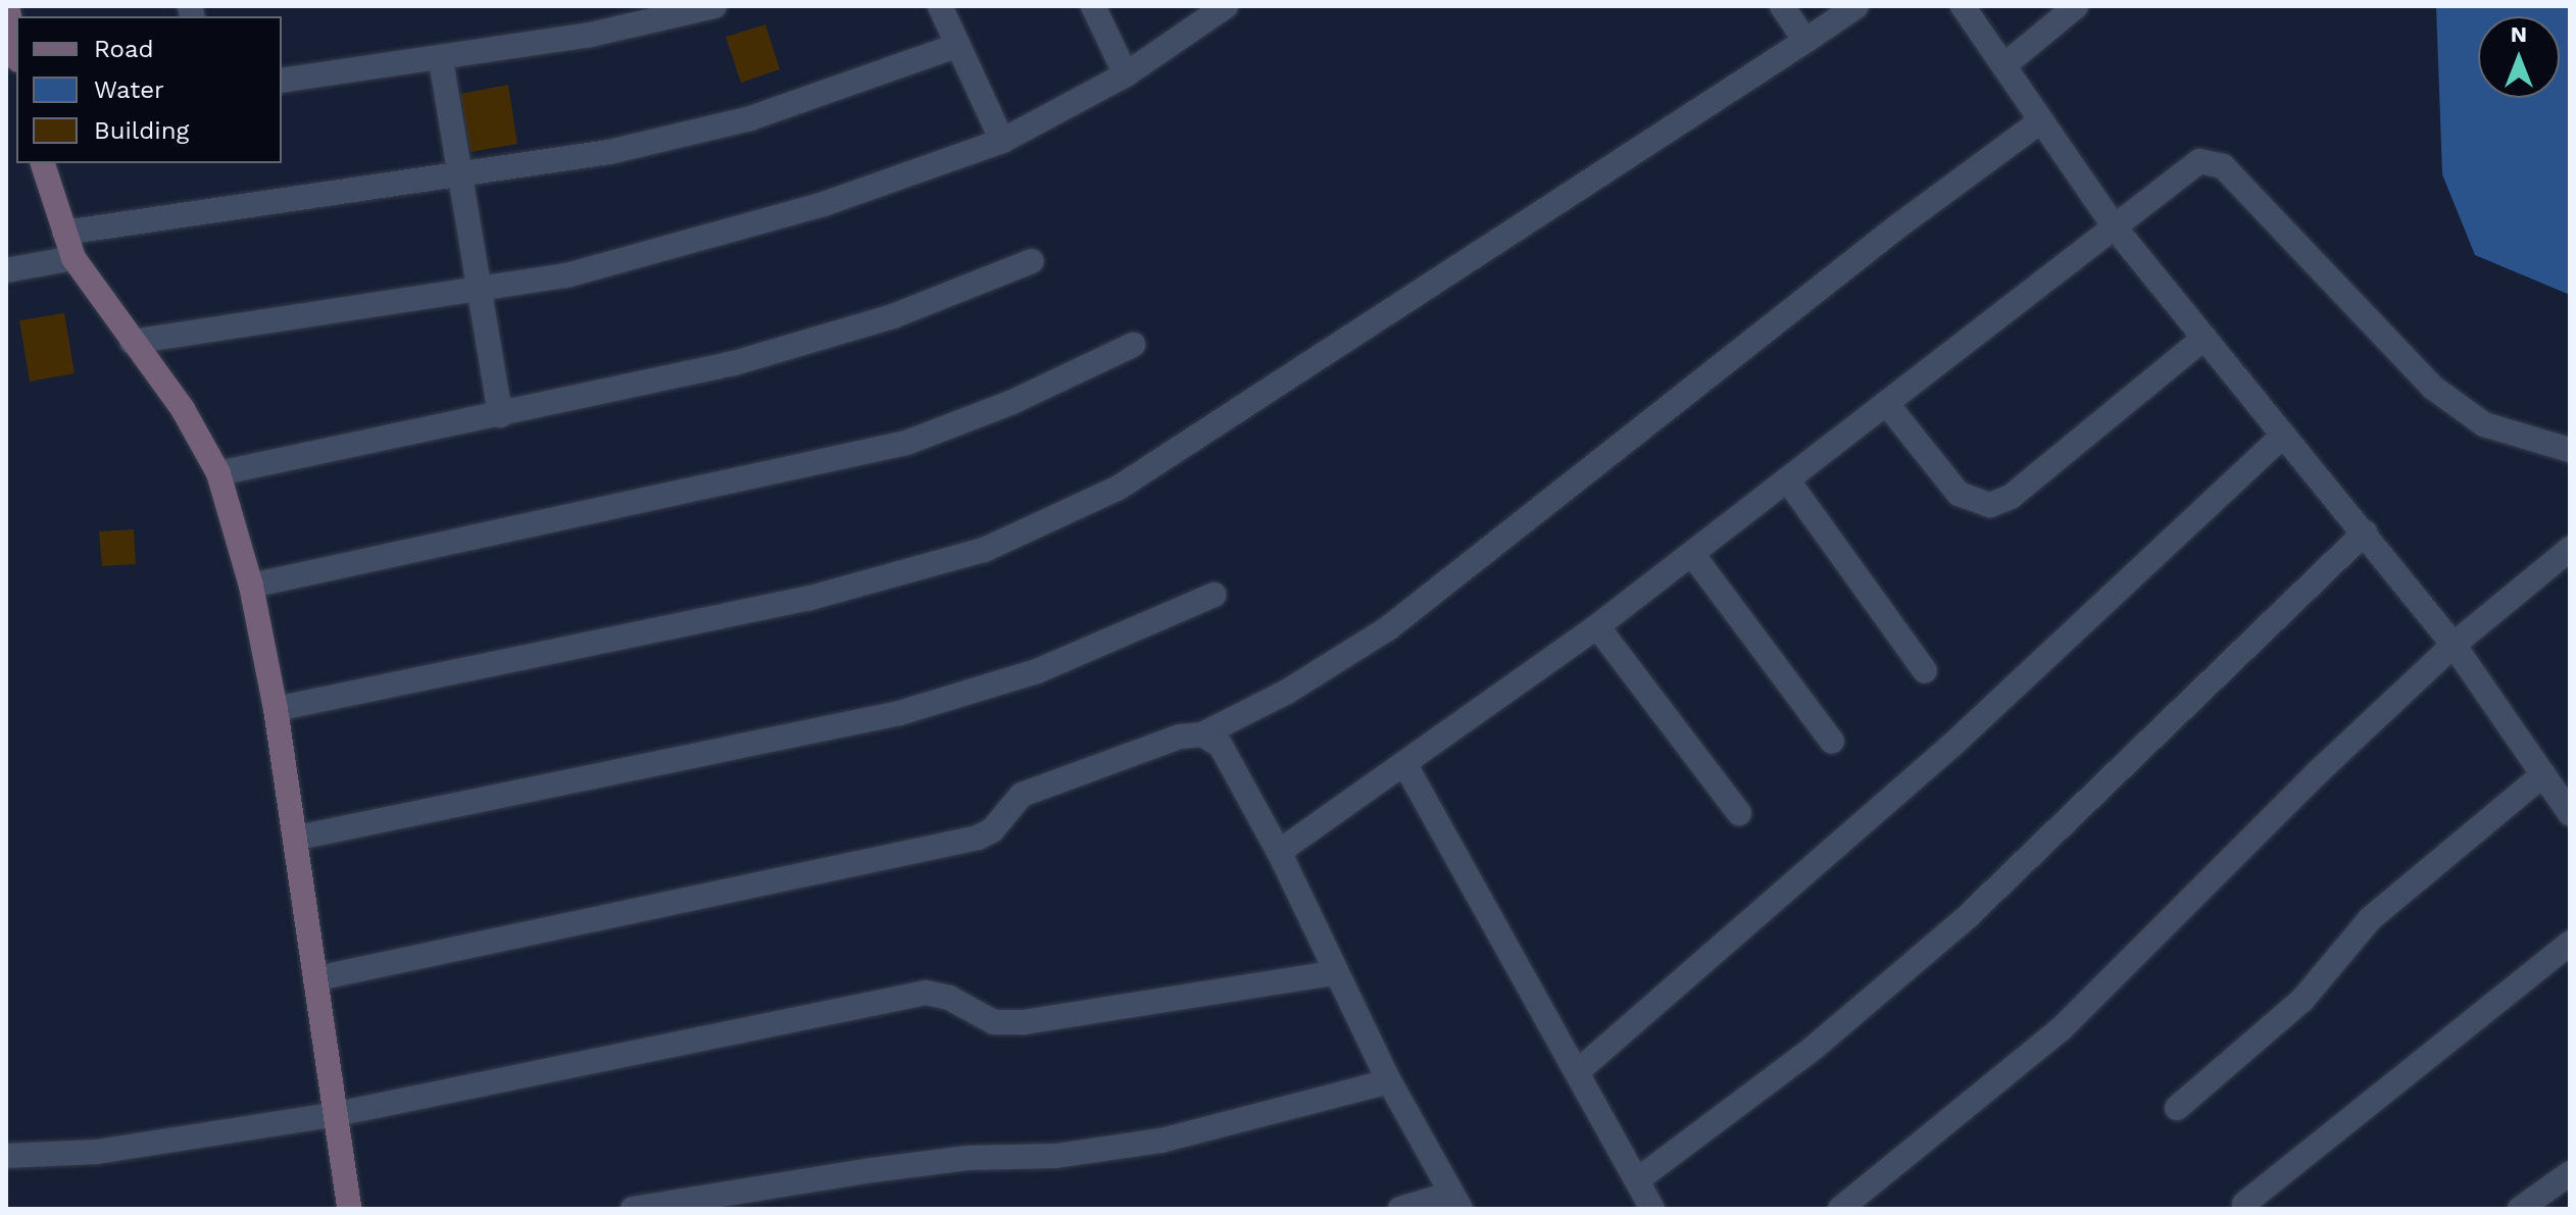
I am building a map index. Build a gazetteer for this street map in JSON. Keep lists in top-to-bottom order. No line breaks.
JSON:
{"legend":["Road","Water","Building"],"north":"top"}
